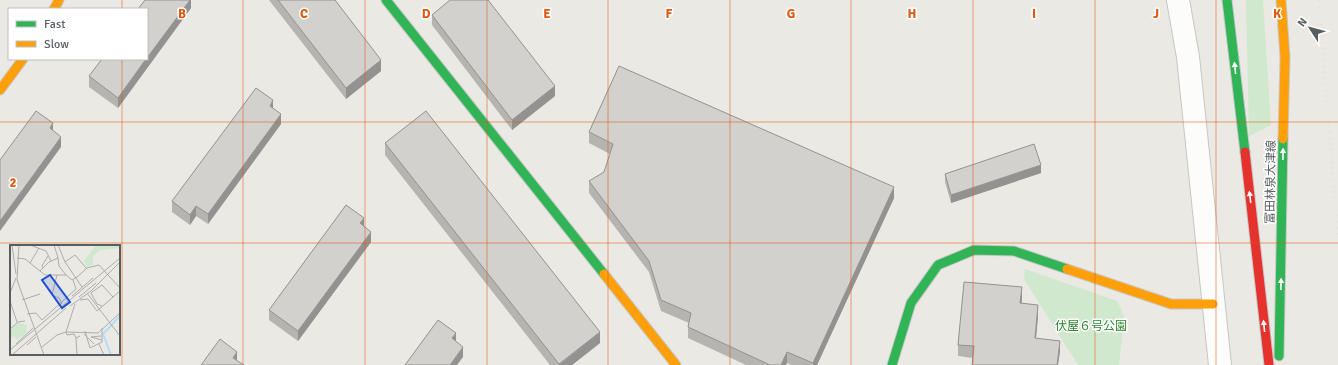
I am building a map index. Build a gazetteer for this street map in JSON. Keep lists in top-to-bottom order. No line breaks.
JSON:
{"streets":{"street":["富田林泉大津線"]},"parks":["伏屋６号公園"],"legend":["Fast","Slow"],"north":"top left","grid":{"columns":["B","C","D","E","F","G","H","I","J","K"],"rows":["2"]}}
